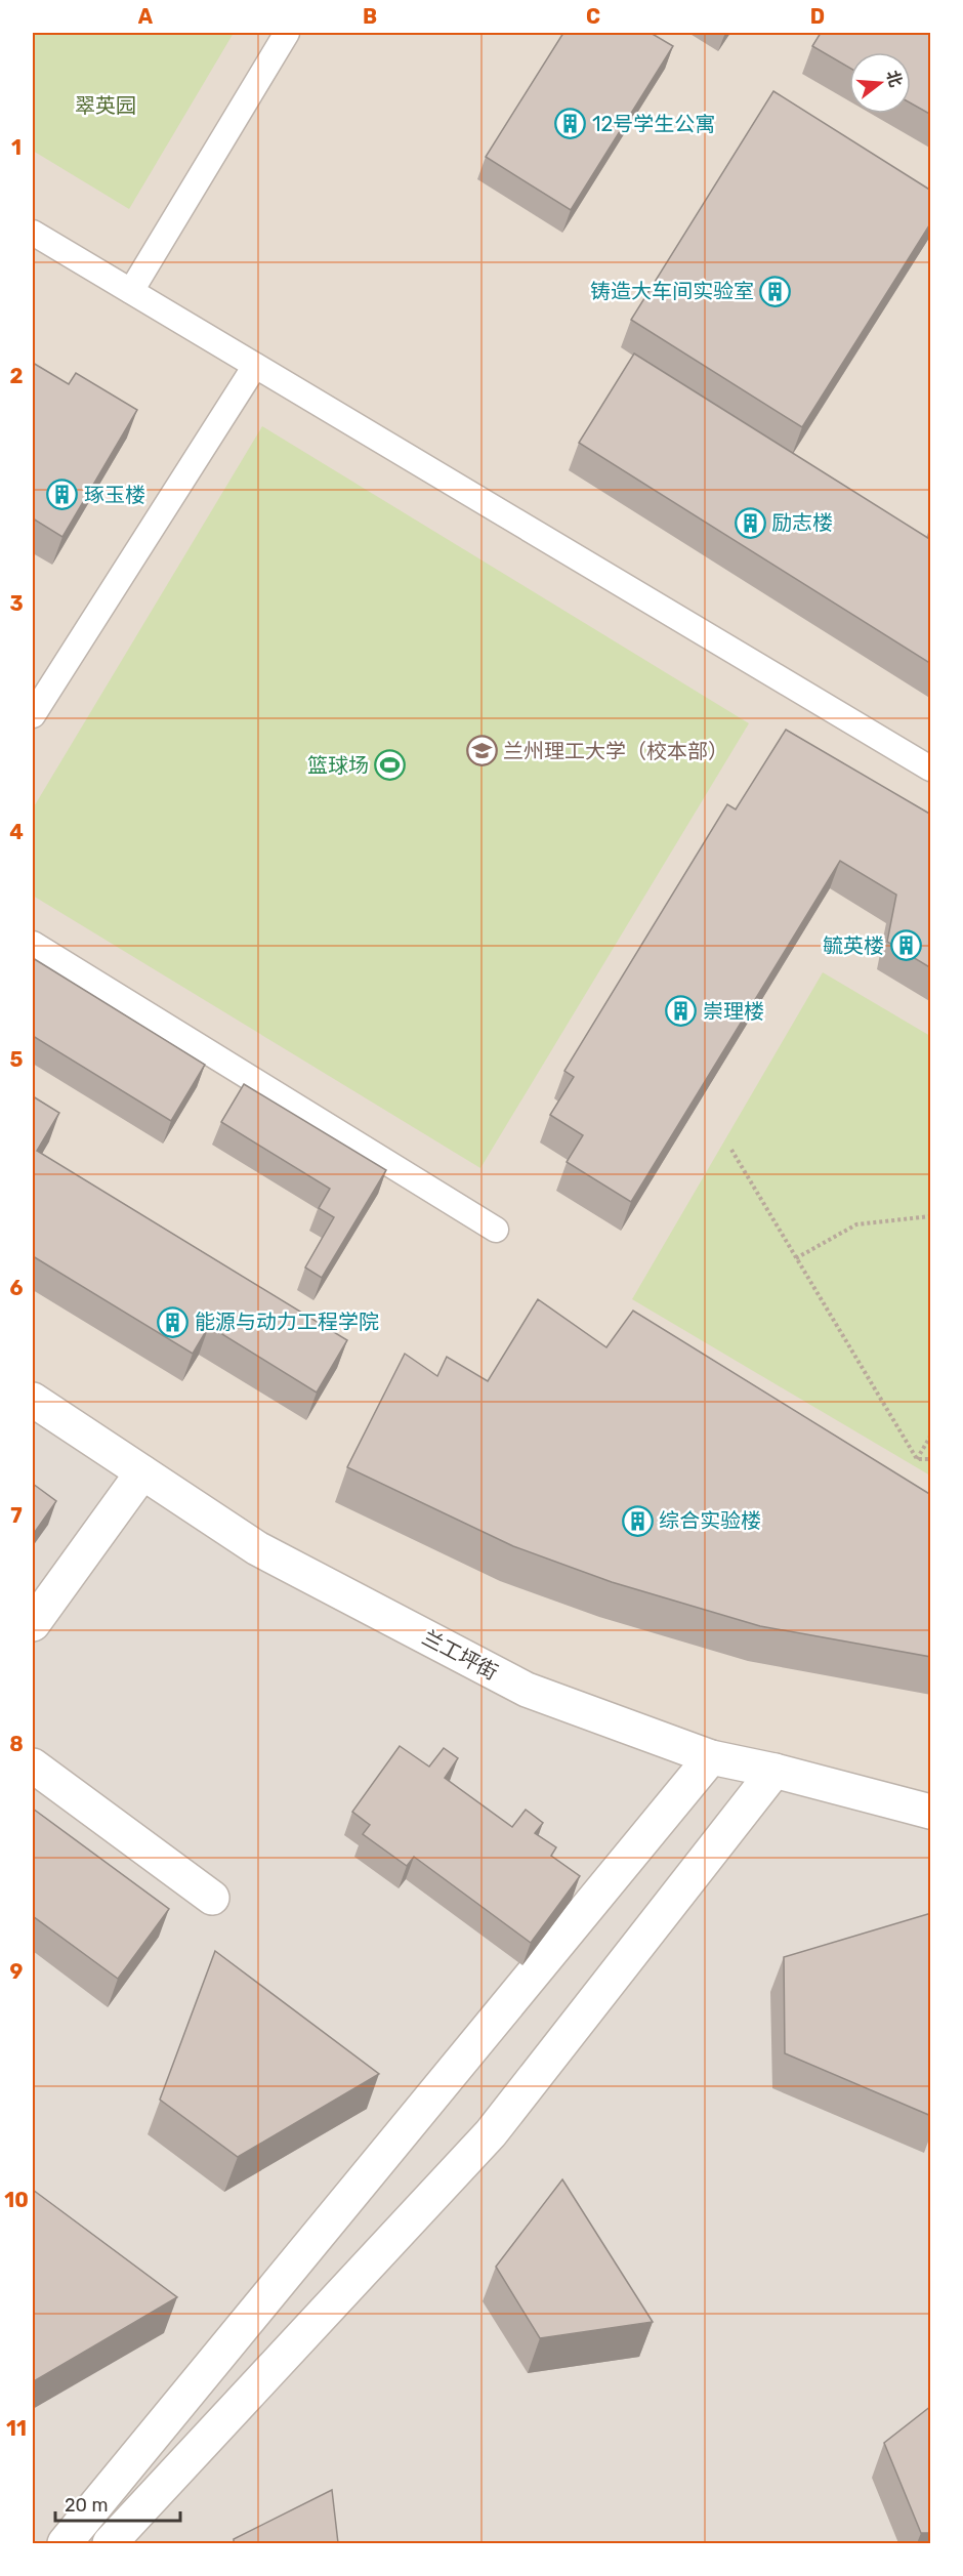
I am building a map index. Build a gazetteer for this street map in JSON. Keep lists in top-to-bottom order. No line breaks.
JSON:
{"streets":{"street":["兰工坪街"]},"parks":["翠英园"],"places":{"building":["12号学生公寓","铸造大车间实验室","琢玉楼","励志楼","毓英楼","崇理楼","能源与动力工程学院","综合实验楼"],"school or university":["兰州理工大学（校本部）"],"sports":["篮球场"]},"scale_bar":"20 m","north":"right","grid":{"columns":["A","B","C","D"],"rows":["1","2","3","4","5","6","7","8","9","10","11"]}}
